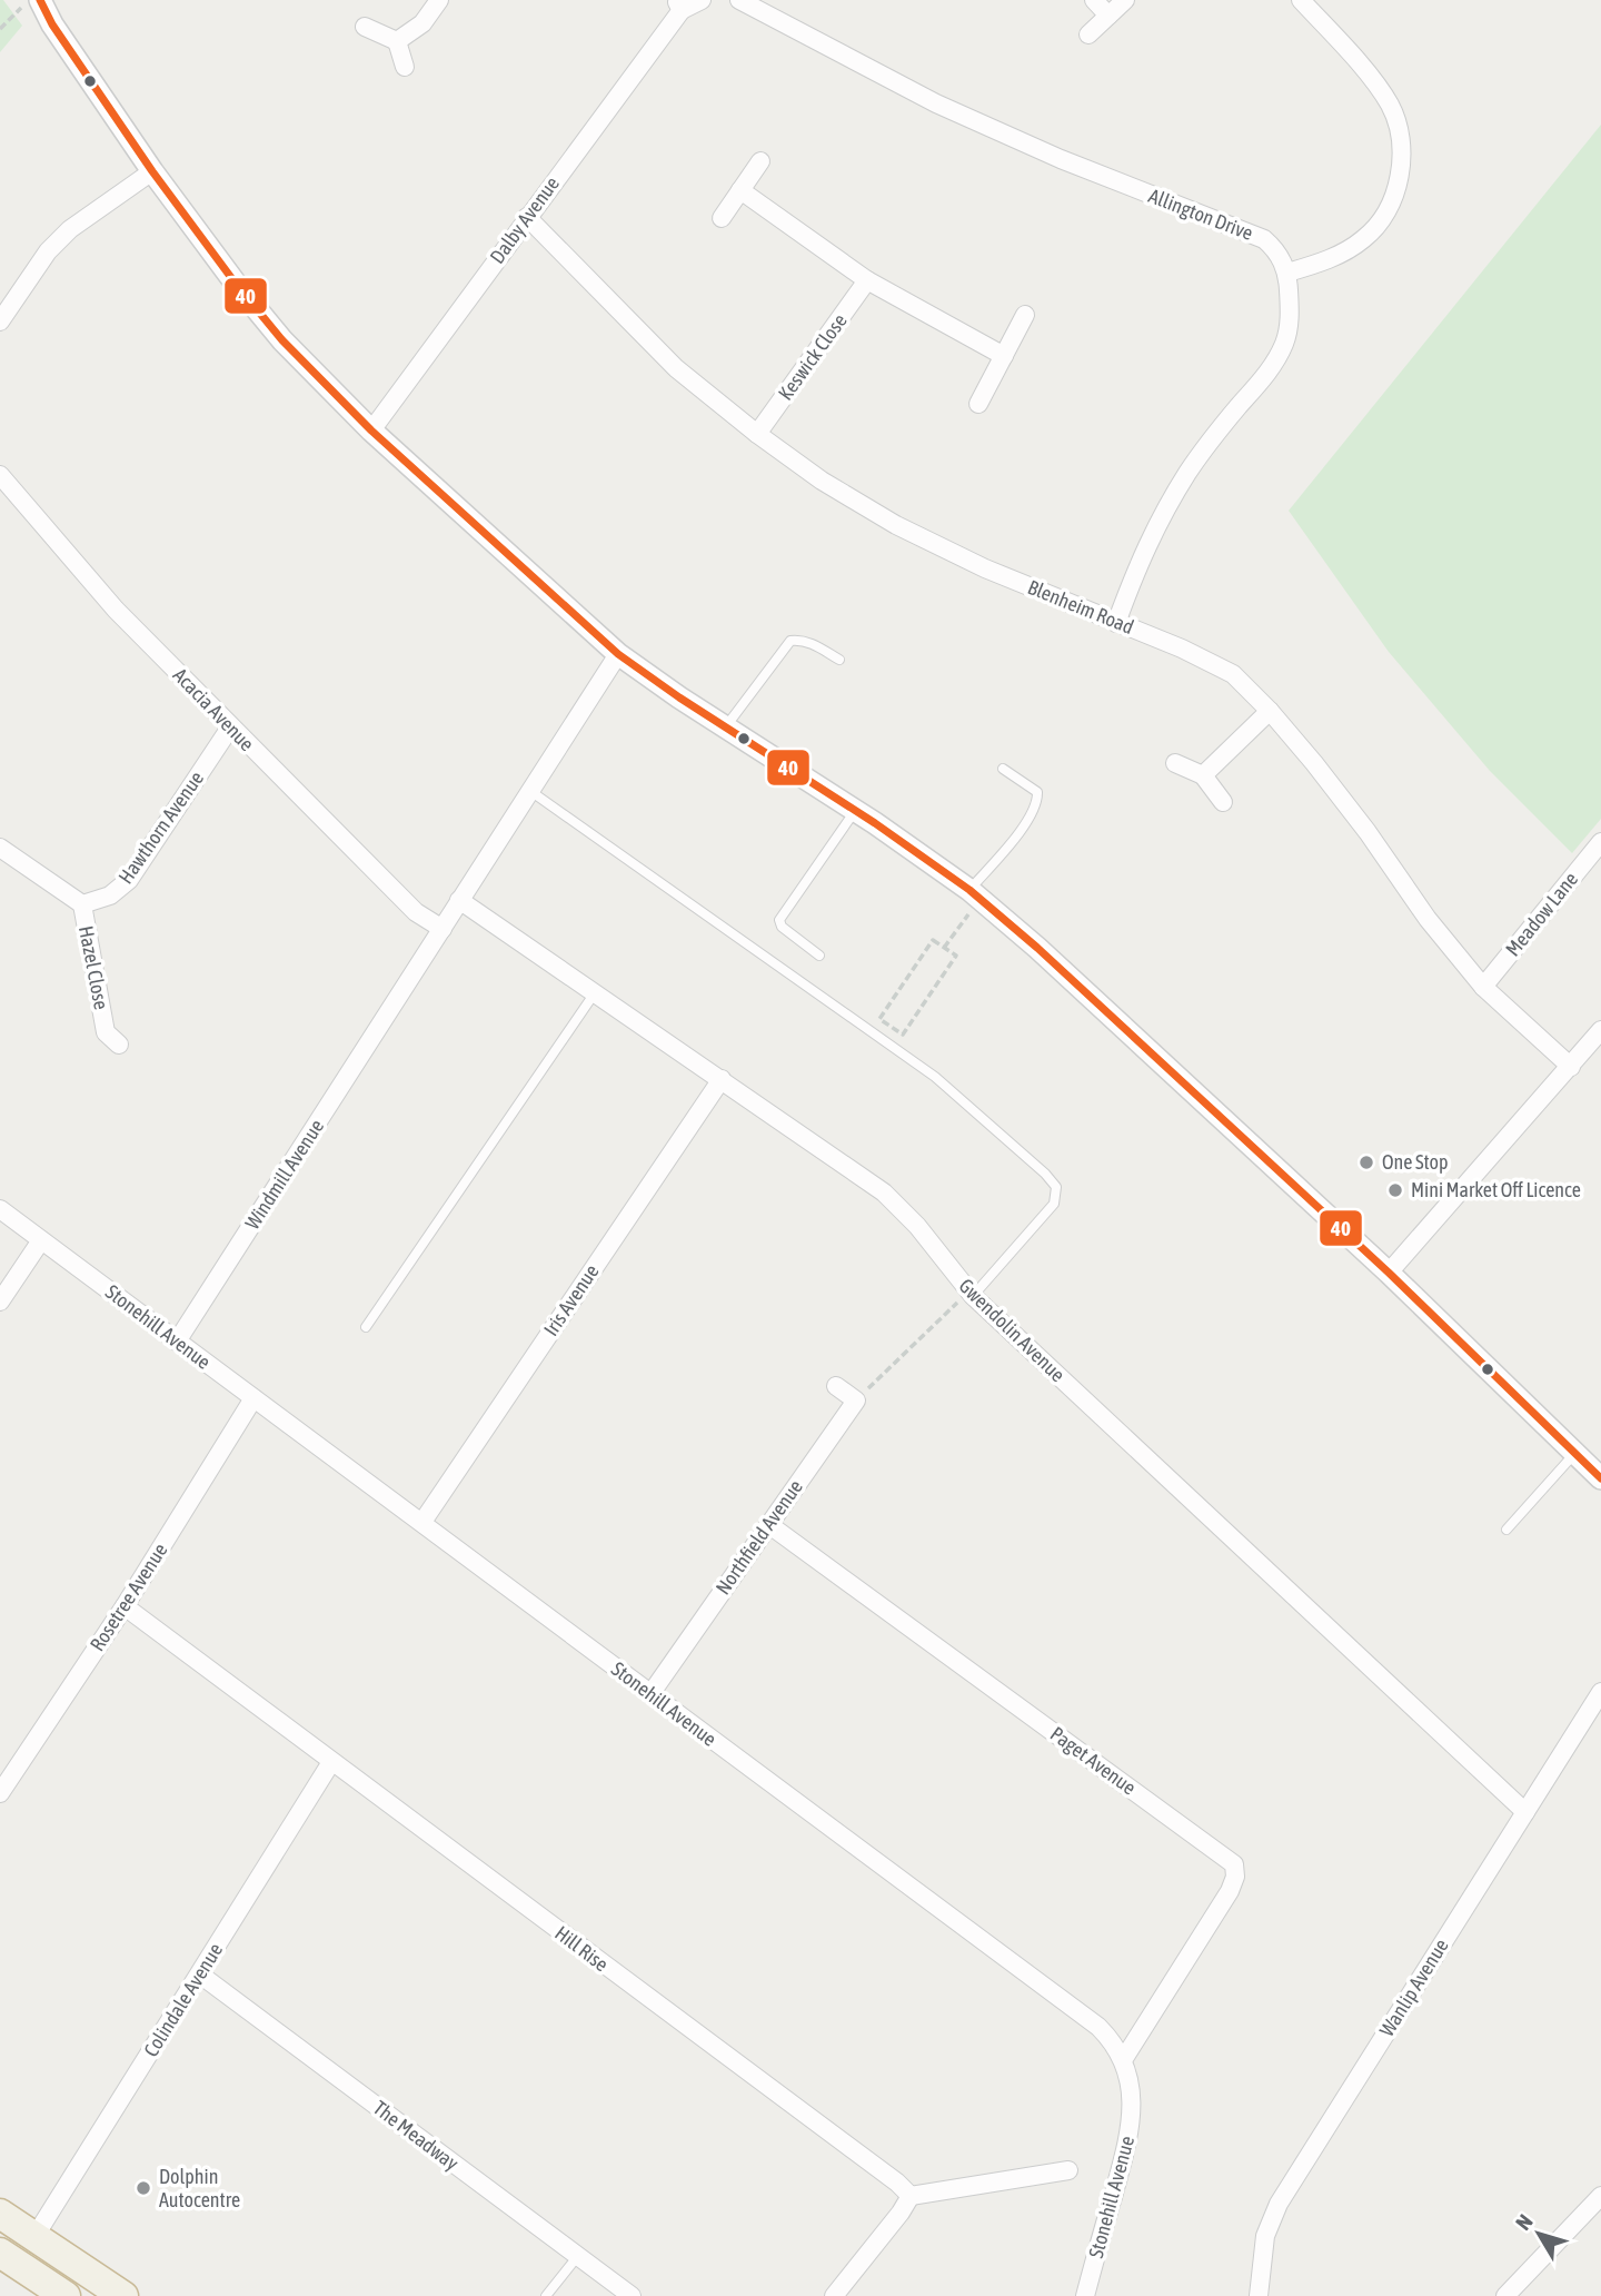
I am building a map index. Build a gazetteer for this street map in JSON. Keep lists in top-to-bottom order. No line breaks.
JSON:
{"streets":{"street":["Allington Drive","Dalby Avenue","Keswick Close","Blenheim Road","Acacia Avenue","Hawthorn Avenue","Meadow Lane","Hazel Close","Windmill Avenue","Iris Avenue","Stonehill Avenue","Gwendolin Avenue","Northfield Avenue","Rosetree Avenue","Paget Avenue","Hill Rise","Wanlip Avenue","Colindale Avenue","The Meadway"]},"crossings":[["Dalby Avenue","Blenheim Road"],["Keswick Close","Blenheim Road"],["Blenheim Road","Meadow Lane"],["Acacia Avenue","Hawthorn Avenue"],["Acacia Avenue","Windmill Avenue"],["Hawthorn Avenue","Hazel Close"],["Windmill Avenue","Stonehill Avenue"],["Windmill Avenue","Gwendolin Avenue"],["Iris Avenue","Stonehill Avenue"],["Iris Avenue","Gwendolin Avenue"],["Stonehill Avenue","Northfield Avenue"],["Stonehill Avenue","Rosetree Avenue"],["Stonehill Avenue","Paget Avenue"],["Gwendolin Avenue","Wanlip Avenue"],["Northfield Avenue","Paget Avenue"],["Rosetree Avenue","Hill Rise"],["Hill Rise","Colindale Avenue"],["Colindale Avenue","The Meadway"]],"places":["One Stop","Mini Market Off Licence","Dolphin Autocentre"],"lines":["transit line 40"],"north":"top left"}
